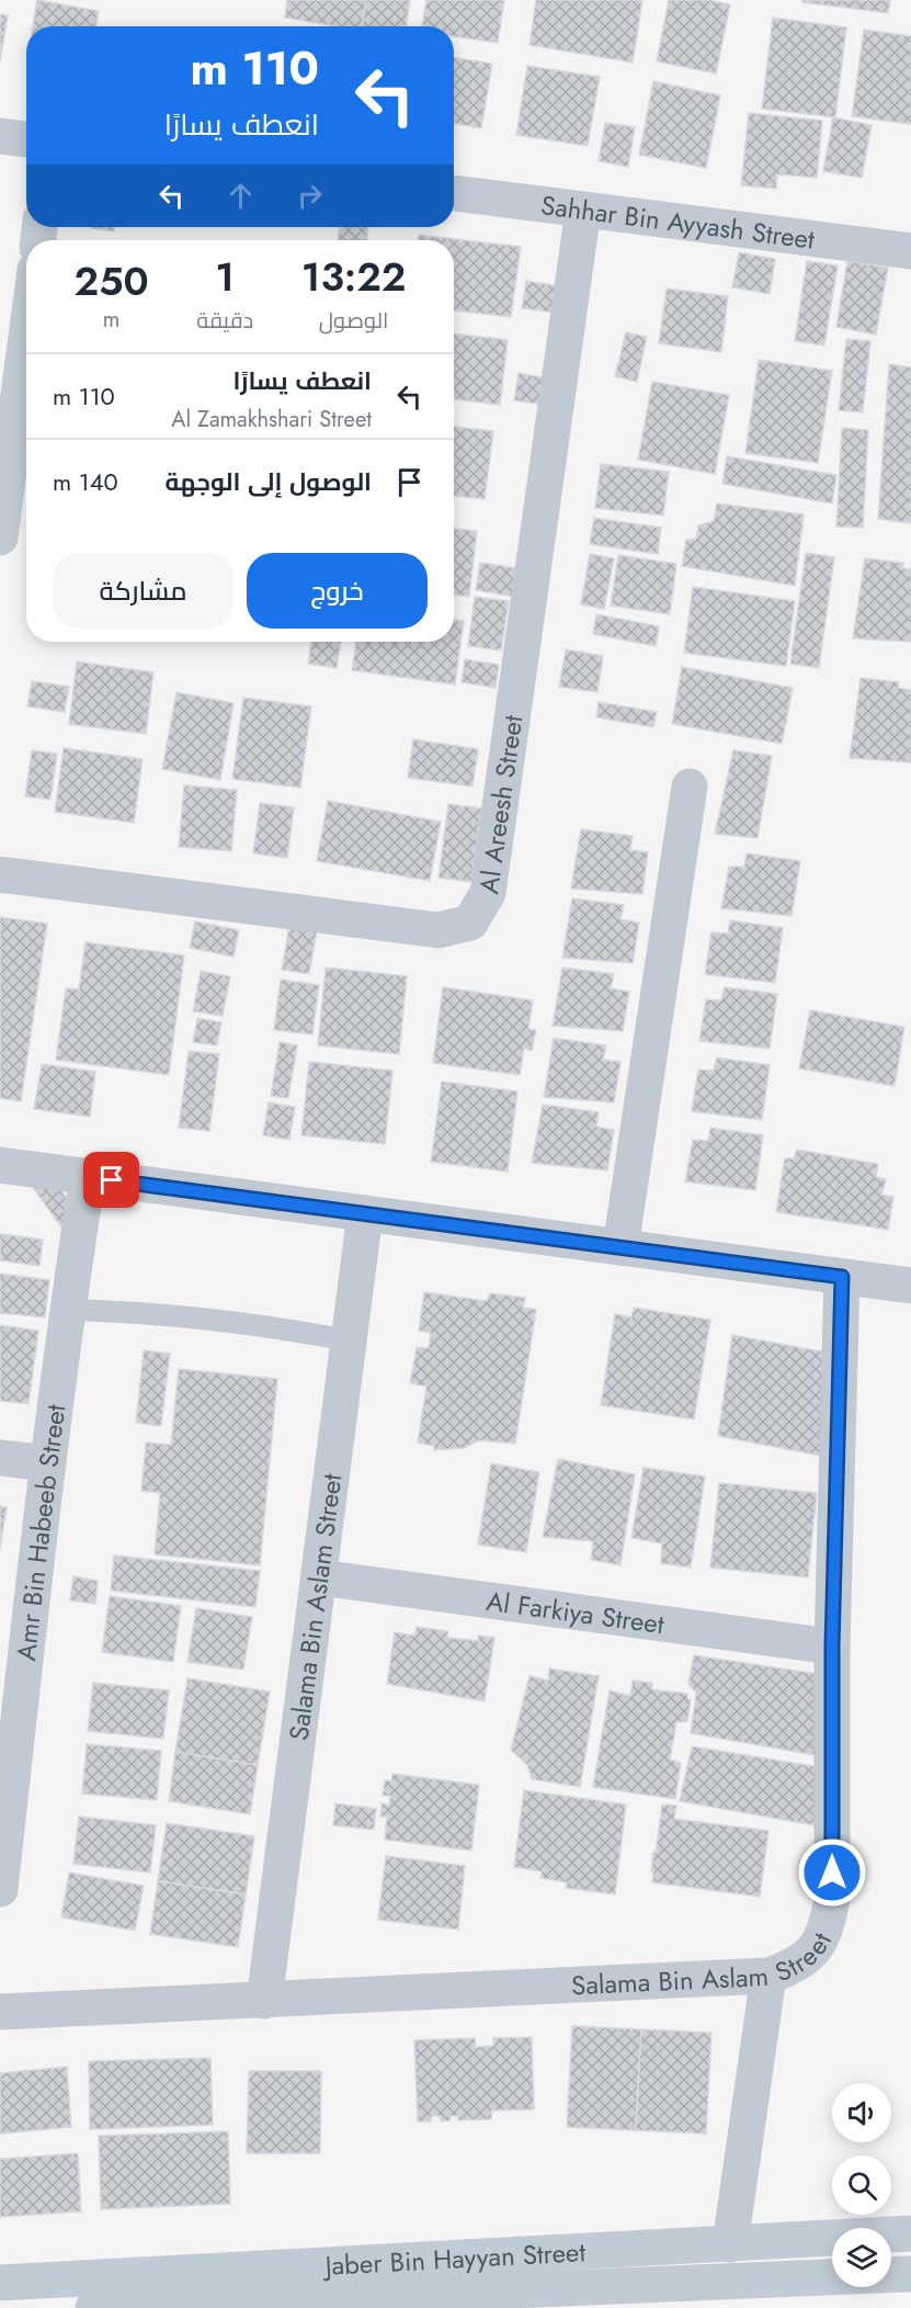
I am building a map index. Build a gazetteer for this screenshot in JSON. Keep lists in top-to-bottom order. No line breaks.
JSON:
{"streets":{"street":["Sahhar Bin Ayyash Street","Al Areesh Street","Amr Bin Habeeb Street","Salama Bin Aslam Street","Al Farkiya Street","Jaber Bin Hayyan Street"]},"crossings":[["Sahhar Bin Ayyash Street","Al Areesh Street"],["Salama Bin Aslam Street","Al Farkiya Street"]],"page":{"turn":["110 m","انعطف يسارًا"],"eta":["13:22","الوصول","1","دقيقة","250","m"],"list":[{"name":"انعطف يسارًا","note":"Al Zamakhshari Street","value":"110 m"},{"name":"الوصول إلى الوجهة","value":"140 m"}],"buttons":["خروج","مشاركة"]}}
